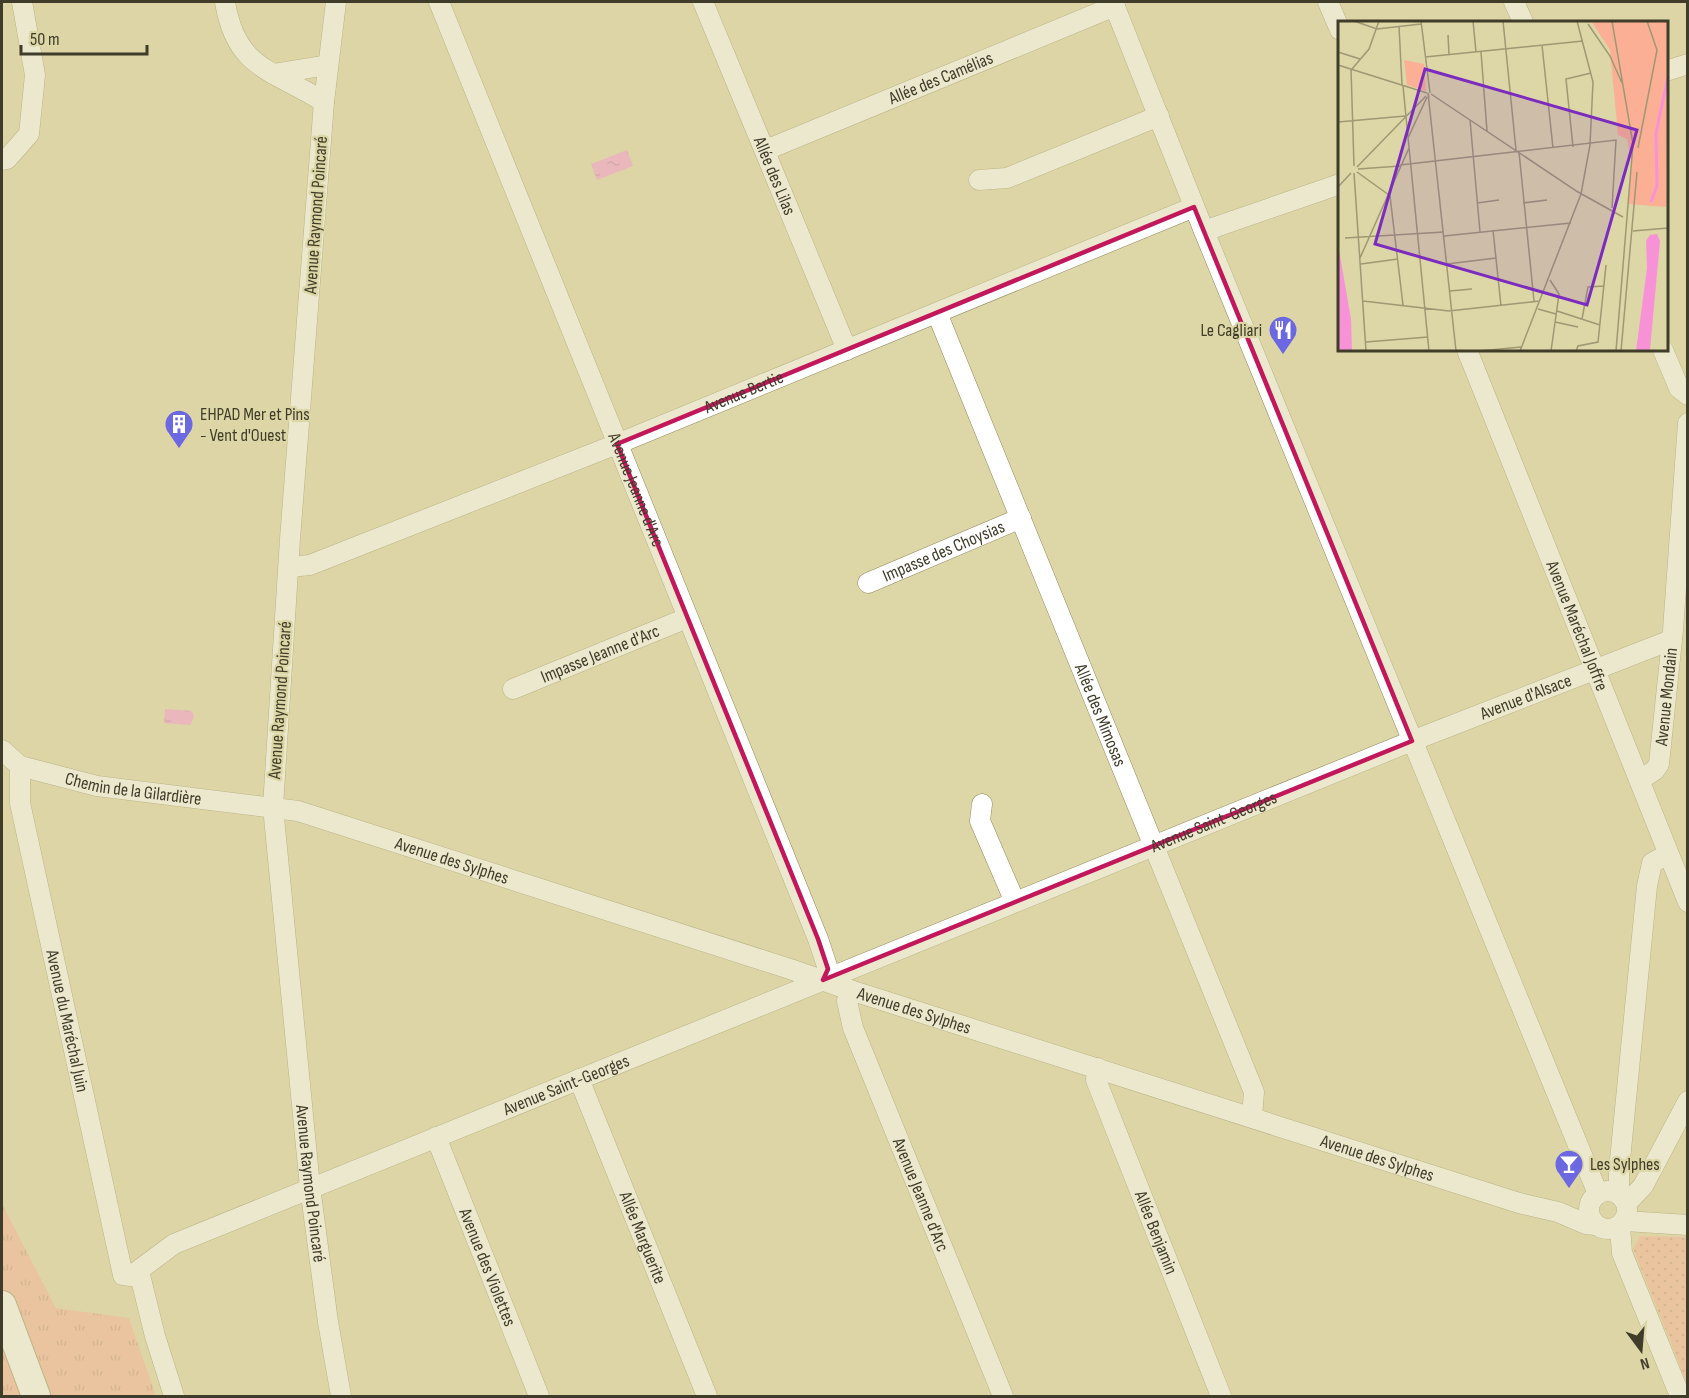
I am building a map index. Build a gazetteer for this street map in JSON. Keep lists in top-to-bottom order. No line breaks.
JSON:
{"streets":{"street":["Allée des Camélias","Allée des Lilas","Avenue Raymond Poincaré","Avenue Bertie","Avenue Jeanne d'Arc","Impasse des Choysias","Avenue Maréchal Joffre","Impasse Jeanne d'Arc","Avenue Mondain","Avenue d'Alsace","Allée des Mimosas","Chemin de la Gilardière","Avenue Saint-Georges","Avenue des Sylphes","Avenue du Maréchal Juin","Allée Benjamin","Allée Marguerite","Avenue des Violettes"]},"crossings":[["Allée des Camélias","Allée des Lilas"],["Allée des Lilas","Avenue Bertie"],["Avenue Raymond Poincaré","Avenue Bertie"],["Avenue Raymond Poincaré","Chemin de la Gilardière"],["Avenue Raymond Poincaré","Avenue Saint-Georges"],["Avenue Raymond Poincaré","Avenue des Sylphes"],["Avenue Bertie","Avenue Jeanne d'Arc"],["Avenue Bertie","Allée des Mimosas"],["Avenue Jeanne d'Arc","Impasse Jeanne d'Arc"],["Avenue Jeanne d'Arc","Avenue Saint-Georges"],["Avenue Jeanne d'Arc","Avenue des Sylphes"],["Impasse des Choysias","Allée des Mimosas"],["Avenue Maréchal Joffre","Avenue Mondain"],["Avenue Maréchal Joffre","Avenue d'Alsace"],["Avenue Mondain","Avenue d'Alsace"],["Avenue d'Alsace","Avenue Saint-Georges"],["Allée des Mimosas","Avenue Saint-Georges"],["Allée des Mimosas","Avenue des Sylphes"],["Chemin de la Gilardière","Avenue des Sylphes"],["Chemin de la Gilardière","Avenue du Maréchal Juin"],["Avenue Saint-Georges","Avenue des Sylphes"],["Avenue Saint-Georges","Avenue du Maréchal Juin"],["Avenue Saint-Georges","Allée Marguerite"],["Avenue Saint-Georges","Avenue des Violettes"],["Avenue des Sylphes","Allée Benjamin"]],"places":{"restaurant":["Le Cagliari"],"building":["EHPAD Mer et Pins - Vent d'Ouest"],"bar":["Les Sylphes"]},"scale_bar":"50 m","north":"bottom"}
